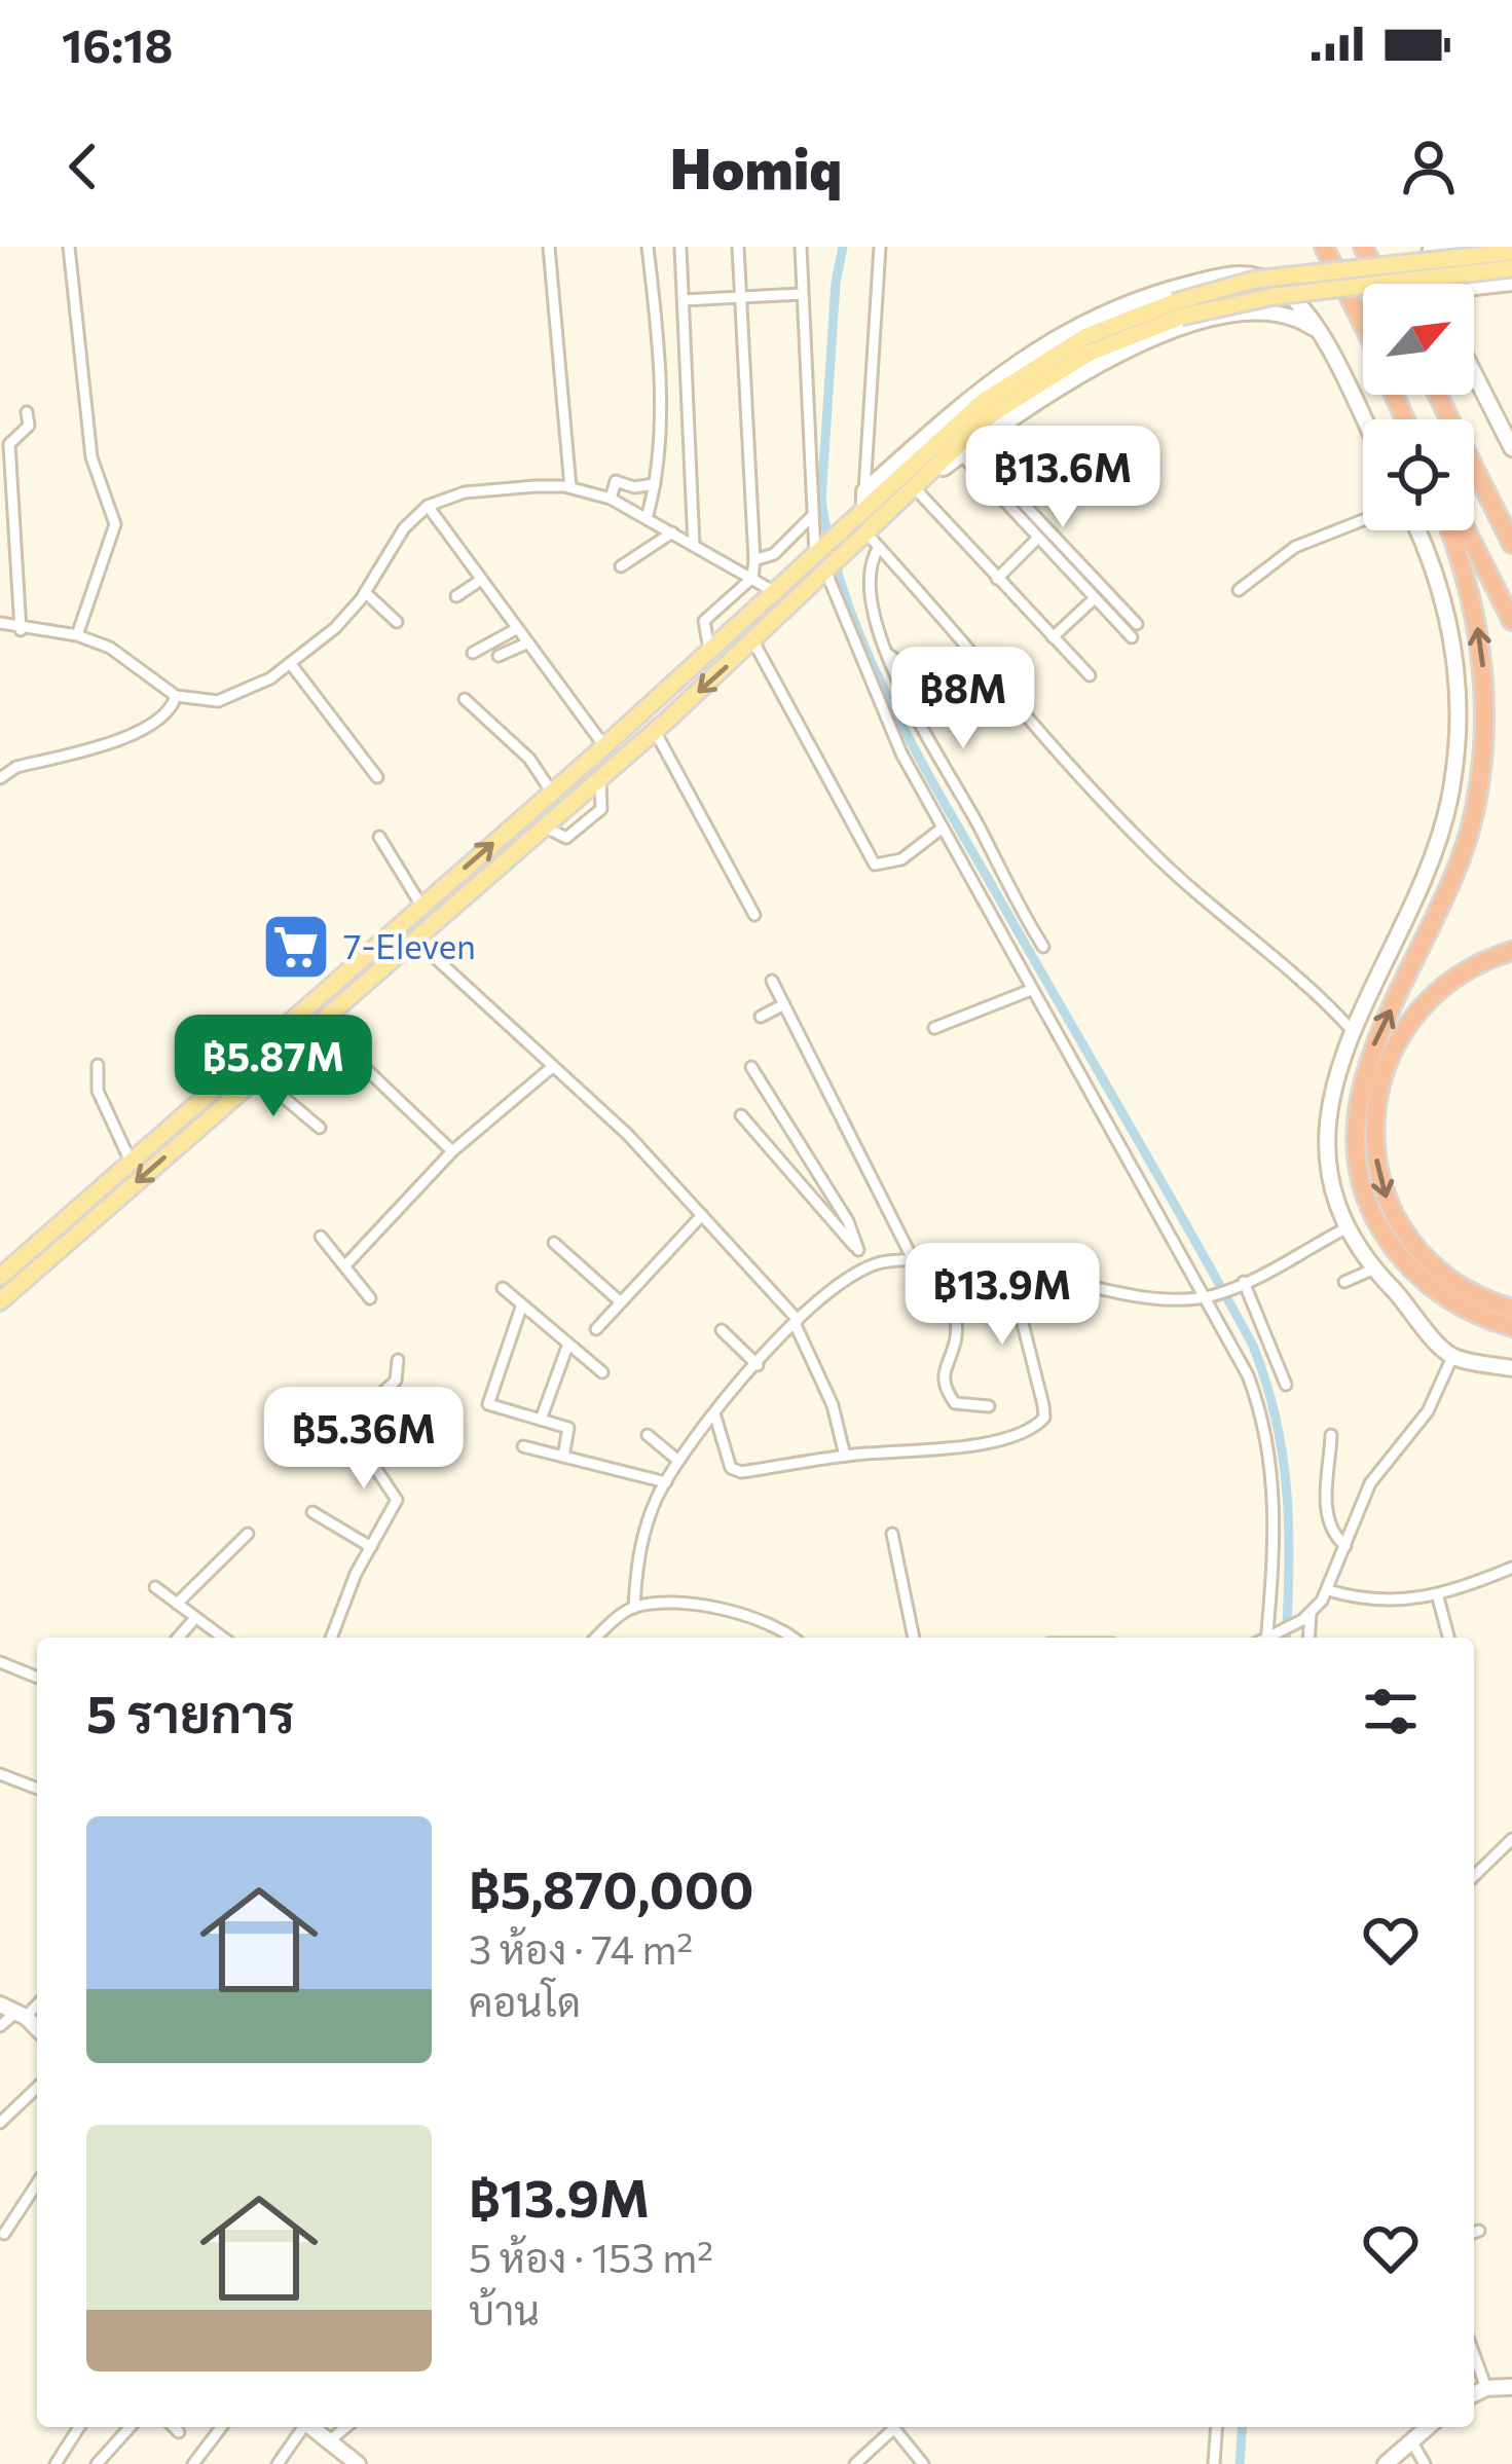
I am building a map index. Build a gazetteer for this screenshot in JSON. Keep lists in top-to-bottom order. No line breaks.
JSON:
{"places":{"supermarket":["7-Eleven"]},"north":"top right","page":{"status":"16:18","header":"Homiq","price":["฿13.6M","฿8M","฿5.87M","฿13.9M","฿5.36M"],"heading":"5 รายการ","list":[{"name":"฿5,870,000","note":"3 ห้อง · 74 m² · คอนโด"},{"name":"฿13.9M","note":"5 ห้อง · 153 m² · บ้าน"}]}}
